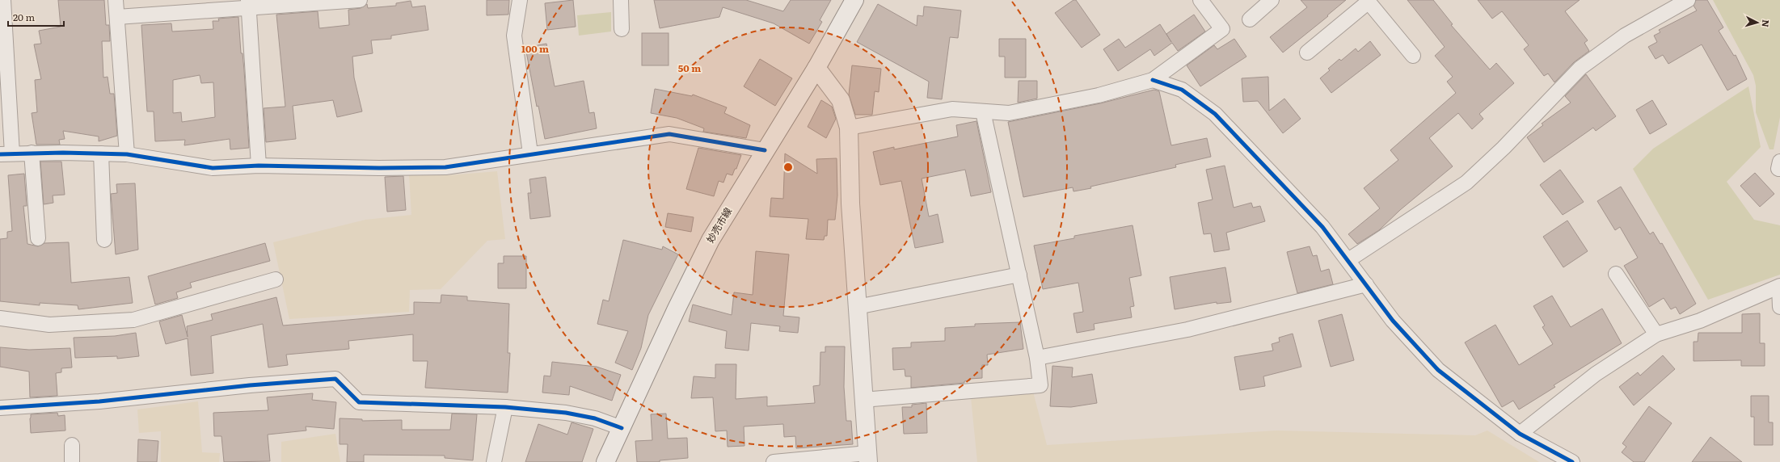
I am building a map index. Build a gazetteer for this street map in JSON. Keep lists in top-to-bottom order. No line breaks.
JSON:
{"streets":{"main road":["妙売市線"]},"scale_bar":"20 m","north":"right","rings":["100 m","50 m"]}
